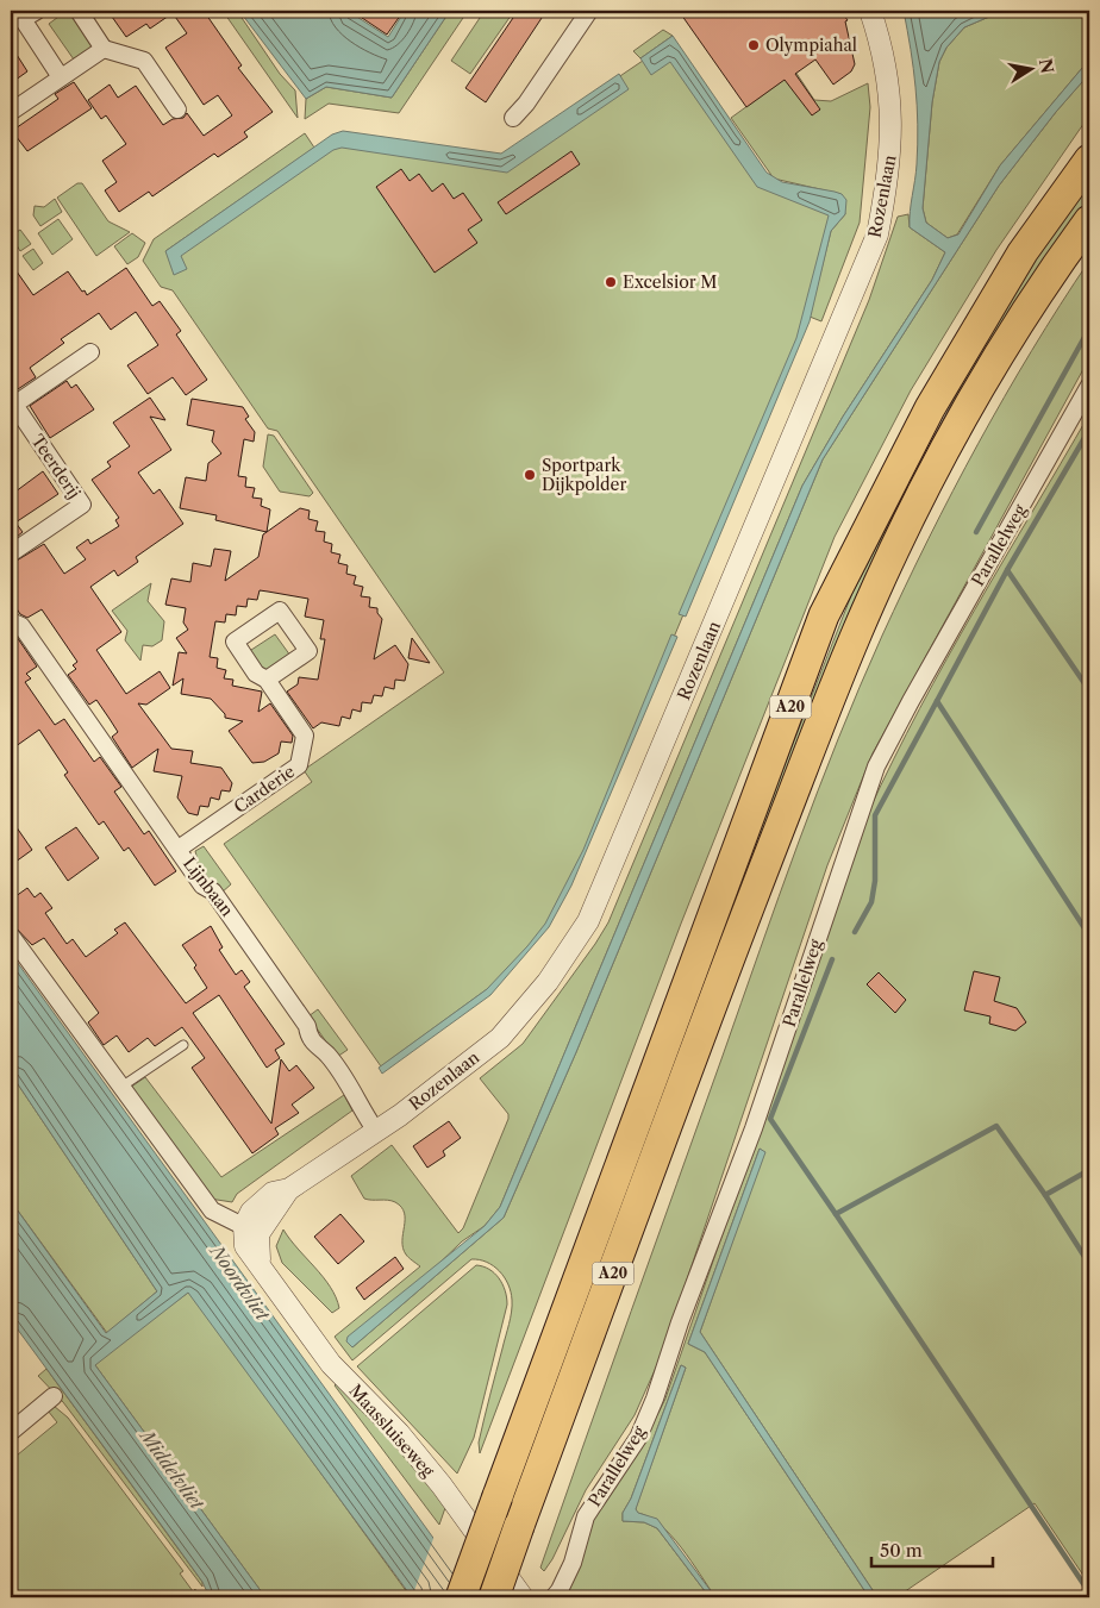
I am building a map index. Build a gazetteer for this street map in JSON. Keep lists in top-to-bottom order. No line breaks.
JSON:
{"streets":{"highway":["A20"],"street":["Rozenlaan","Teerderij","Parallelweg","Carderie","Lijnbaan","Maassluiseweg"]},"crossings":[["Rozenlaan","Lijnbaan"],["Rozenlaan","Maassluiseweg"],["Carderie","Lijnbaan"]],"water":["Noordvliet","Middelvliet"],"places":["Olympiahal","Excelsior M","Sportpark Dijkpolder"],"scale_bar":"50 m","north":"right"}
